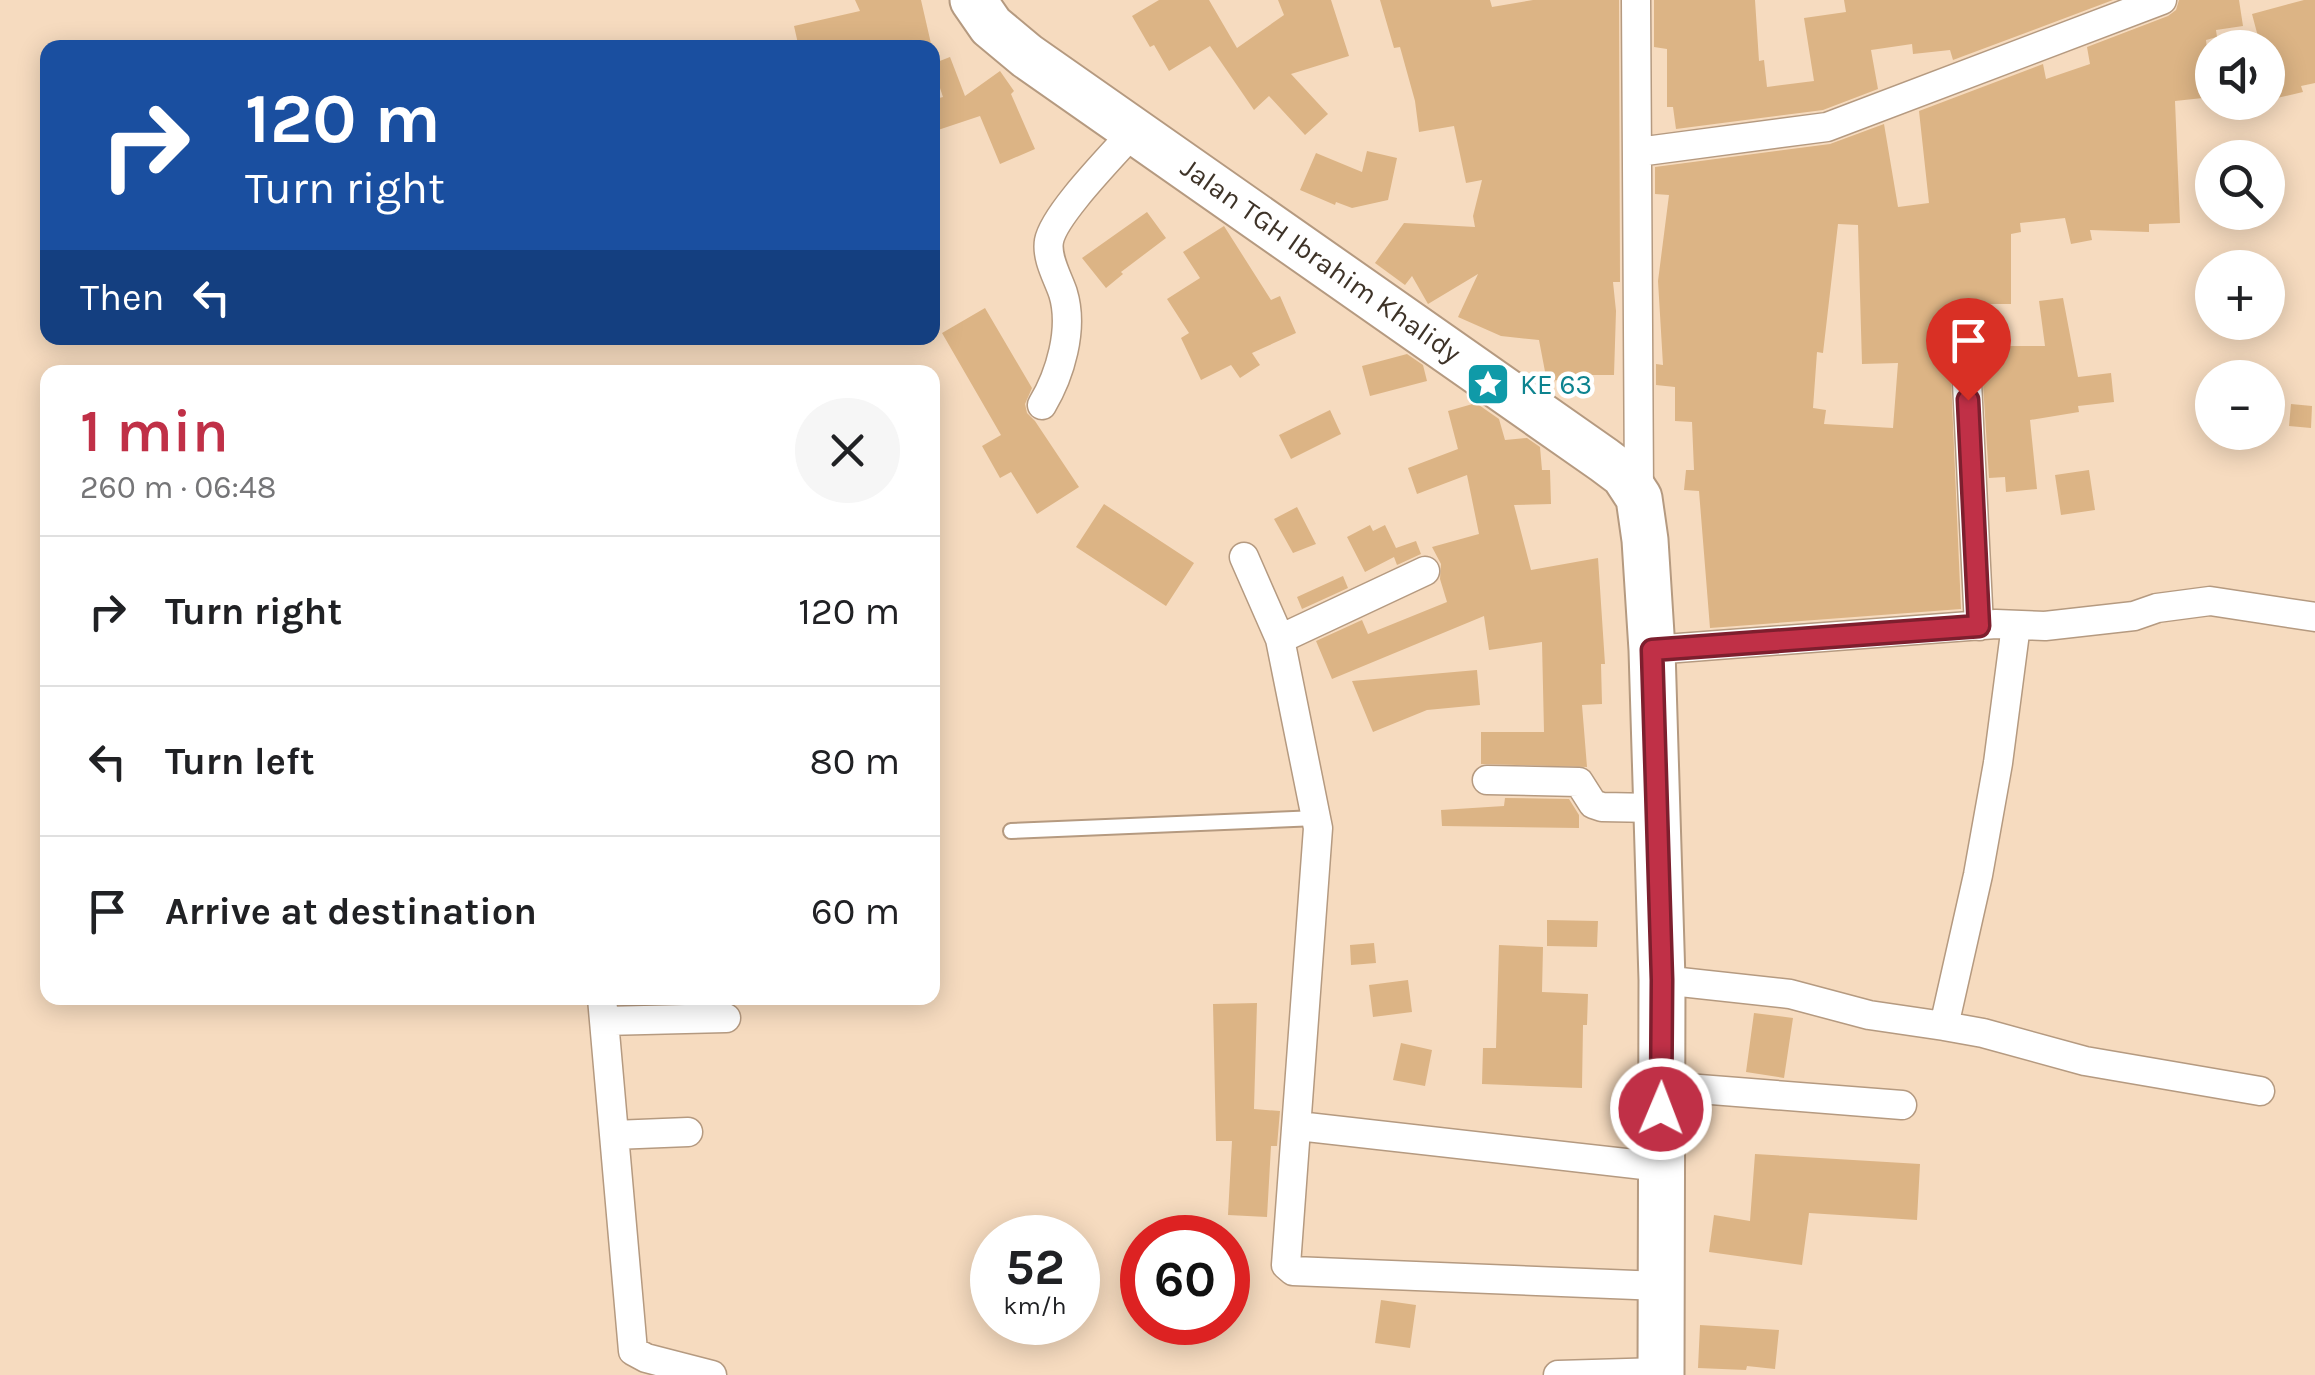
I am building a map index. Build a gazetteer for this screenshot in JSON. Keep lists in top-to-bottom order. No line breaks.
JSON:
{"streets":{"main road":["Jalan TGH Ibrahim Khalidy"]},"places":{"place":["KE 63"]},"page":{"map_buttons":["+","−"],"turn":["120 m","Turn right"],"then":"Then","heading":["1 min","260 m · 06:48"],"list":[{"name":"Turn right","value":"120 m"},{"name":"Turn left","value":"80 m"},{"name":"Arrive at destination","value":"60 m"}],"speed":"52 km/h","limit":"60"}}
